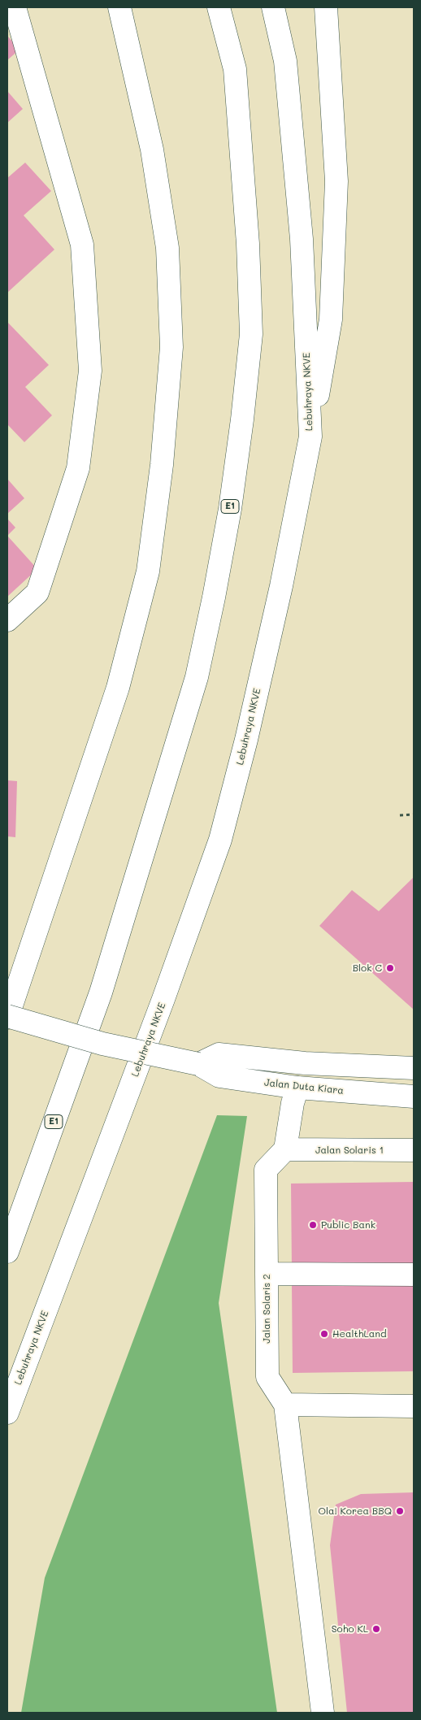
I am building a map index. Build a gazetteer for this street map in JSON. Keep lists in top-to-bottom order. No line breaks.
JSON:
{"streets":{"main road":["Lebuhraya NKVE","E1","Jalan Duta Kiara","Jalan Solaris 1","Jalan Solaris 2"]},"crossings":[["Jalan Solaris 1","Jalan Solaris 2"]],"places":["Blok C","Public Bank","HealthLand","Ola! Korea BBQ","Soho KL"]}
